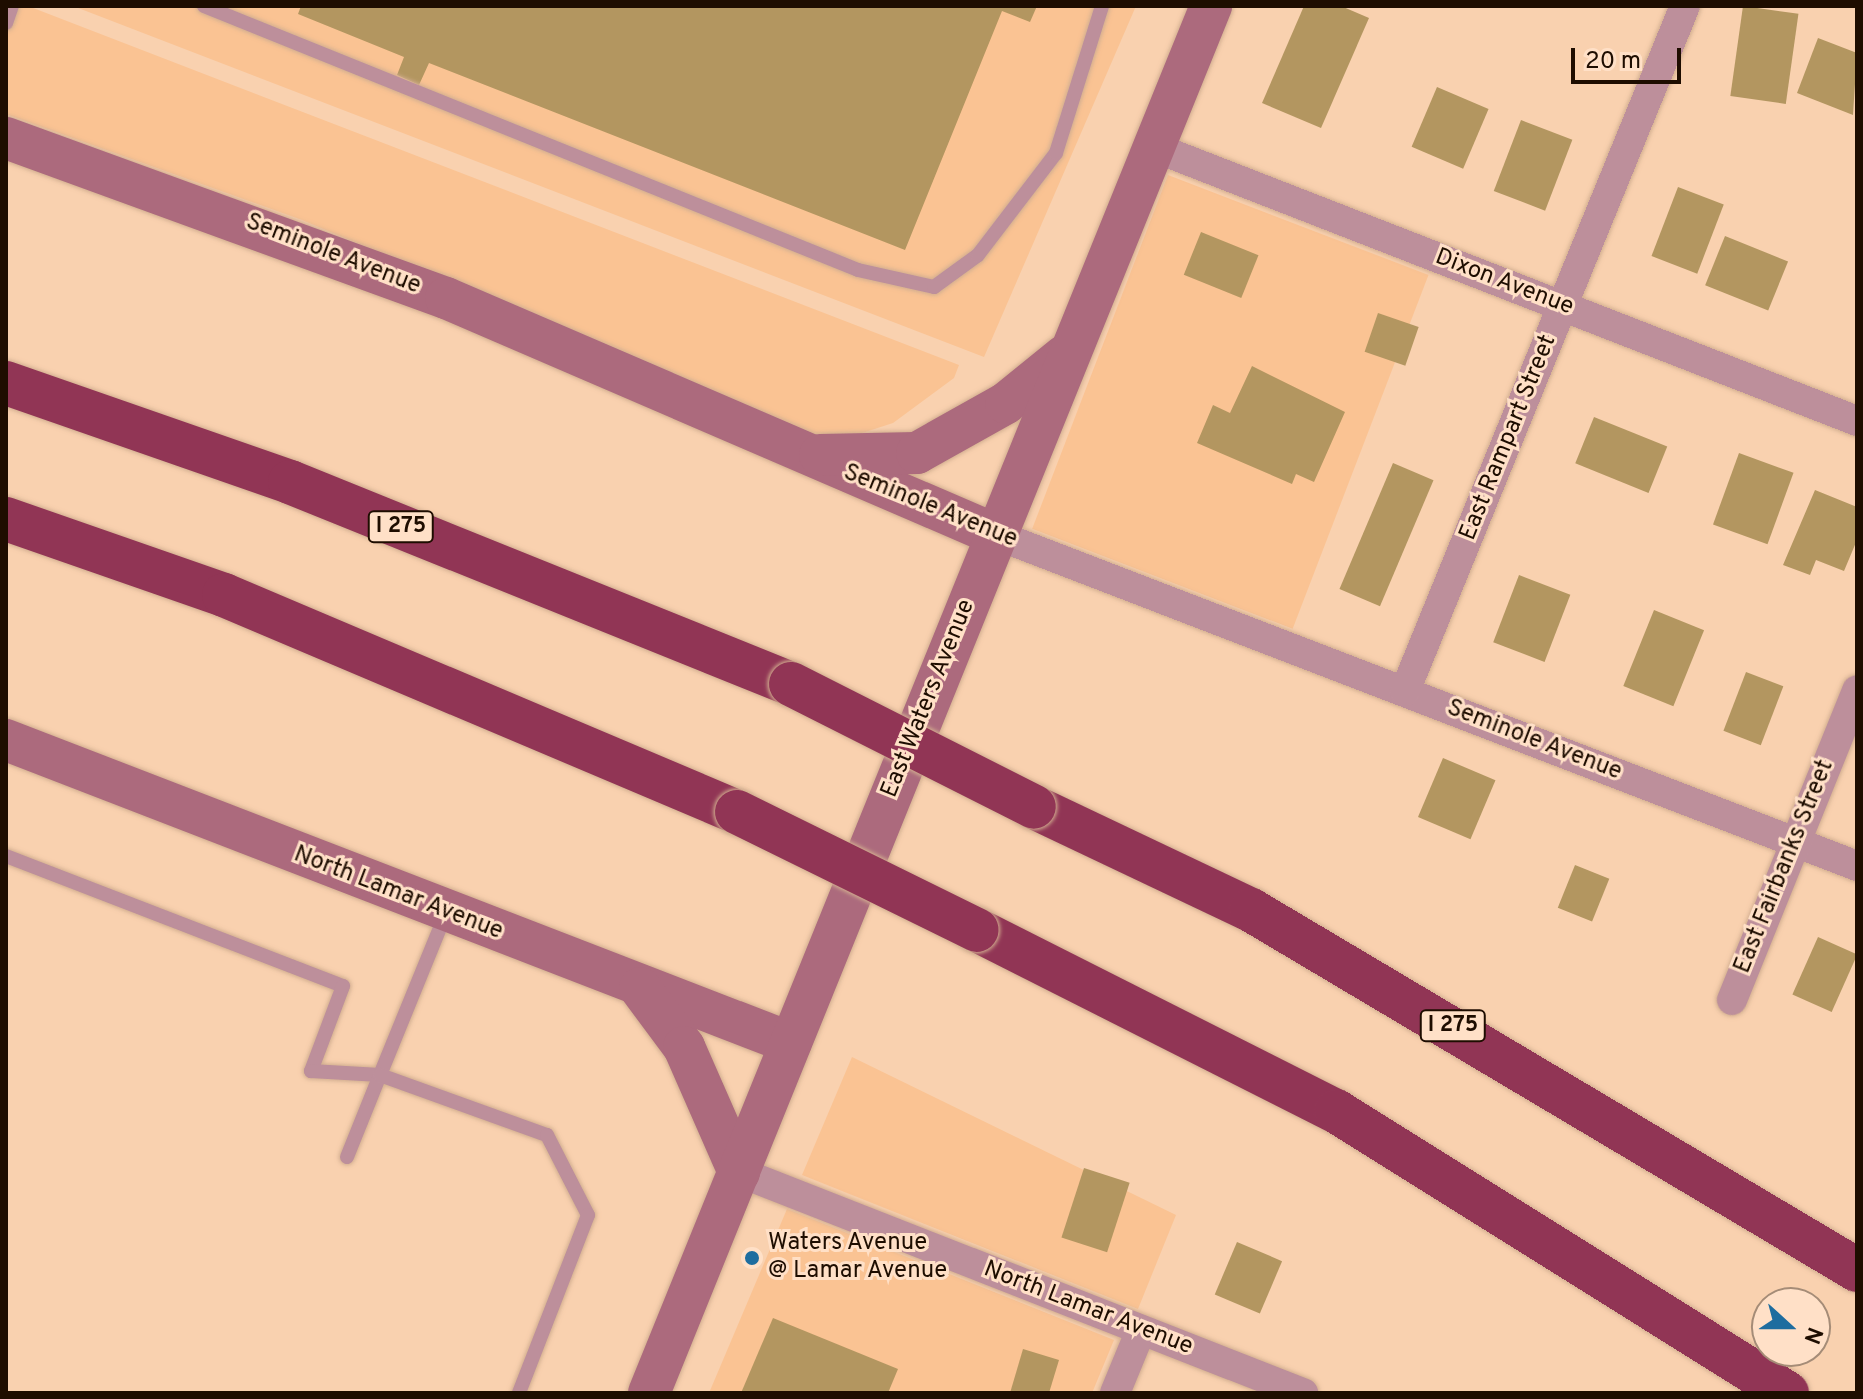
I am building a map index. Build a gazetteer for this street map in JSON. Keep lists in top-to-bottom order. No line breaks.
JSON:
{"streets":{"highway":["I 275"],"main road":["Seminole Avenue","East Waters Avenue","North Lamar Avenue"],"street":["Dixon Avenue","East Rampart Street","East Fairbanks Street"]},"crossings":[["Seminole Avenue","East Rampart Street"],["Seminole Avenue","East Waters Avenue"],["Seminole Avenue","East Fairbanks Street"],["Dixon Avenue","East Rampart Street"],["Dixon Avenue","East Waters Avenue"],["East Waters Avenue","North Lamar Avenue"]],"places":["Waters Avenue @ Lamar Avenue"],"scale_bar":"20 m","north":"right"}
